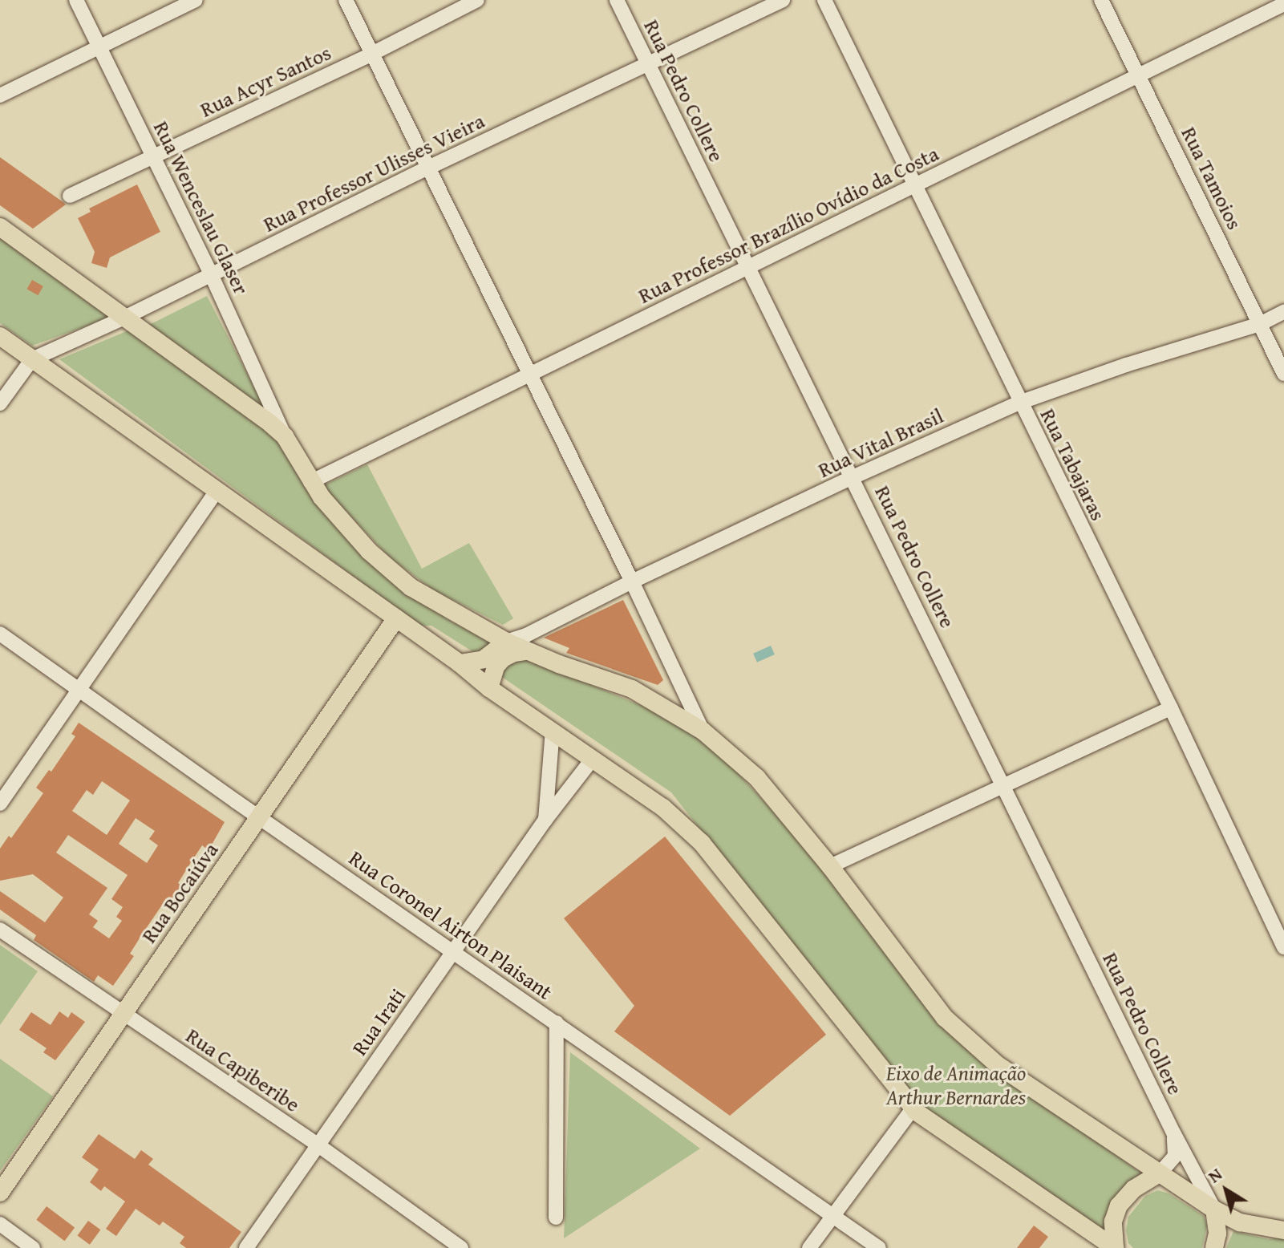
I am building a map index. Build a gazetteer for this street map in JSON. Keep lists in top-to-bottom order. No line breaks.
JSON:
{"streets":{"main road":["Rua Bocaiúva"],"street":["Rua Acyr Santos","Rua Pedro Collere","Rua Professor Ulisses Vieira","Rua Tamoios","Rua Wenceslau Glaser","Rua Professor Brazílio Ovídio da Costa","Rua Vital Brasil","Rua Tabajaras","Rua Coronel Airton Plaisant","Rua Irati","Rua Capiberibe"]},"crossings":[["Rua Acyr Santos","Rua Wenceslau Glaser"],["Rua Pedro Collere","Rua Professor Ulisses Vieira"],["Rua Pedro Collere","Rua Professor Brazílio Ovídio da Costa"],["Rua Pedro Collere","Rua Vital Brasil"],["Rua Professor Ulisses Vieira","Rua Wenceslau Glaser"],["Rua Tamoios","Rua Professor Brazílio Ovídio da Costa"],["Rua Tamoios","Rua Vital Brasil"],["Rua Professor Brazílio Ovídio da Costa","Rua Tabajaras"],["Rua Vital Brasil","Rua Tabajaras"],["Rua Bocaiúva","Rua Coronel Airton Plaisant"],["Rua Bocaiúva","Rua Capiberibe"],["Rua Coronel Airton Plaisant","Rua Irati"],["Rua Irati","Rua Capiberibe"]],"parks":["Eixo de Animação Arthur Bernardes"],"north":"top left"}
